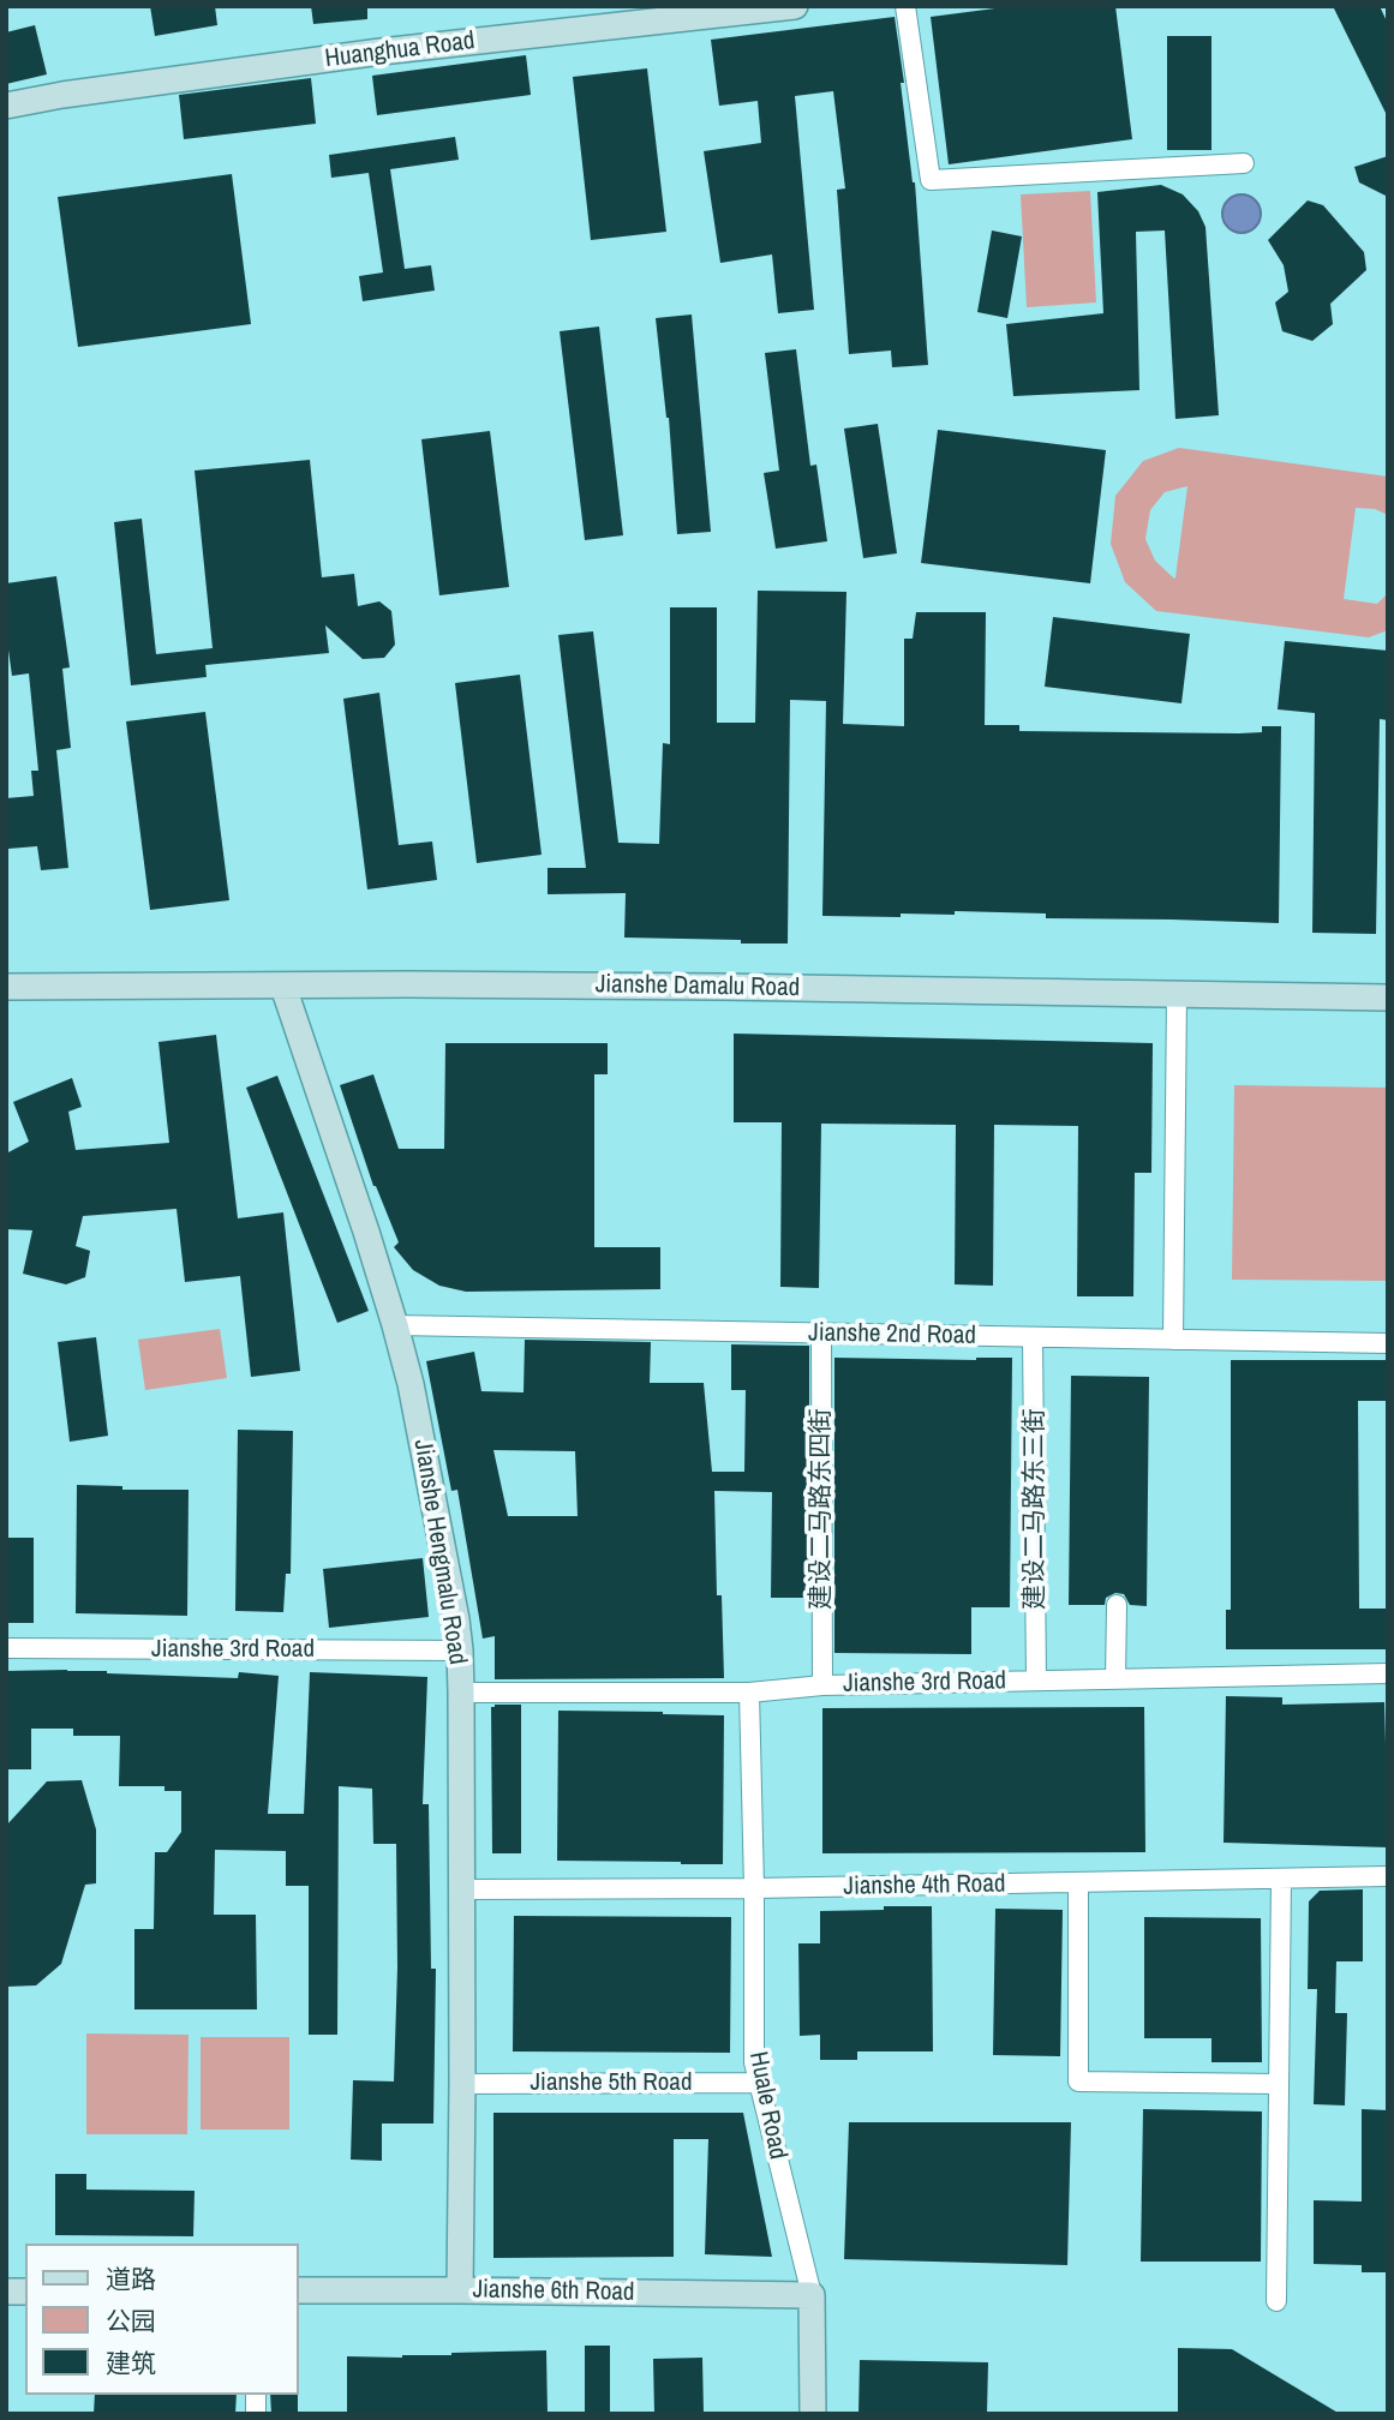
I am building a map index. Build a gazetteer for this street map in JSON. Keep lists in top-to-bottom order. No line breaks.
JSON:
{"streets":{"street":["Huanghua Road","Jianshe Damalu Road","Jianshe 2nd Road","建设二马路东四街","建设二马路东三街","Jianshe Hengmalu Road","Jianshe 3rd Road","Jianshe 4th Road","Jianshe 5th Road","Huale Road","Jianshe 6th Road"]},"crossings":[["Jianshe Damalu Road","Jianshe Hengmalu Road"],["Jianshe 2nd Road","建设二马路东四街"],["Jianshe 2nd Road","建设二马路东三街"],["Jianshe 2nd Road","Jianshe Hengmalu Road"],["建设二马路东四街","Jianshe 3rd Road"],["建设二马路东三街","Jianshe 3rd Road"],["Jianshe Hengmalu Road","Jianshe 3rd Road"],["Jianshe Hengmalu Road","Jianshe 4th Road"],["Jianshe Hengmalu Road","Jianshe 5th Road"],["Jianshe Hengmalu Road","Jianshe 6th Road"],["Jianshe 3rd Road","Huale Road"],["Jianshe 4th Road","Huale Road"],["Jianshe 5th Road","Huale Road"],["Huale Road","Jianshe 6th Road"]],"legend":["道路","公园","建筑"]}
